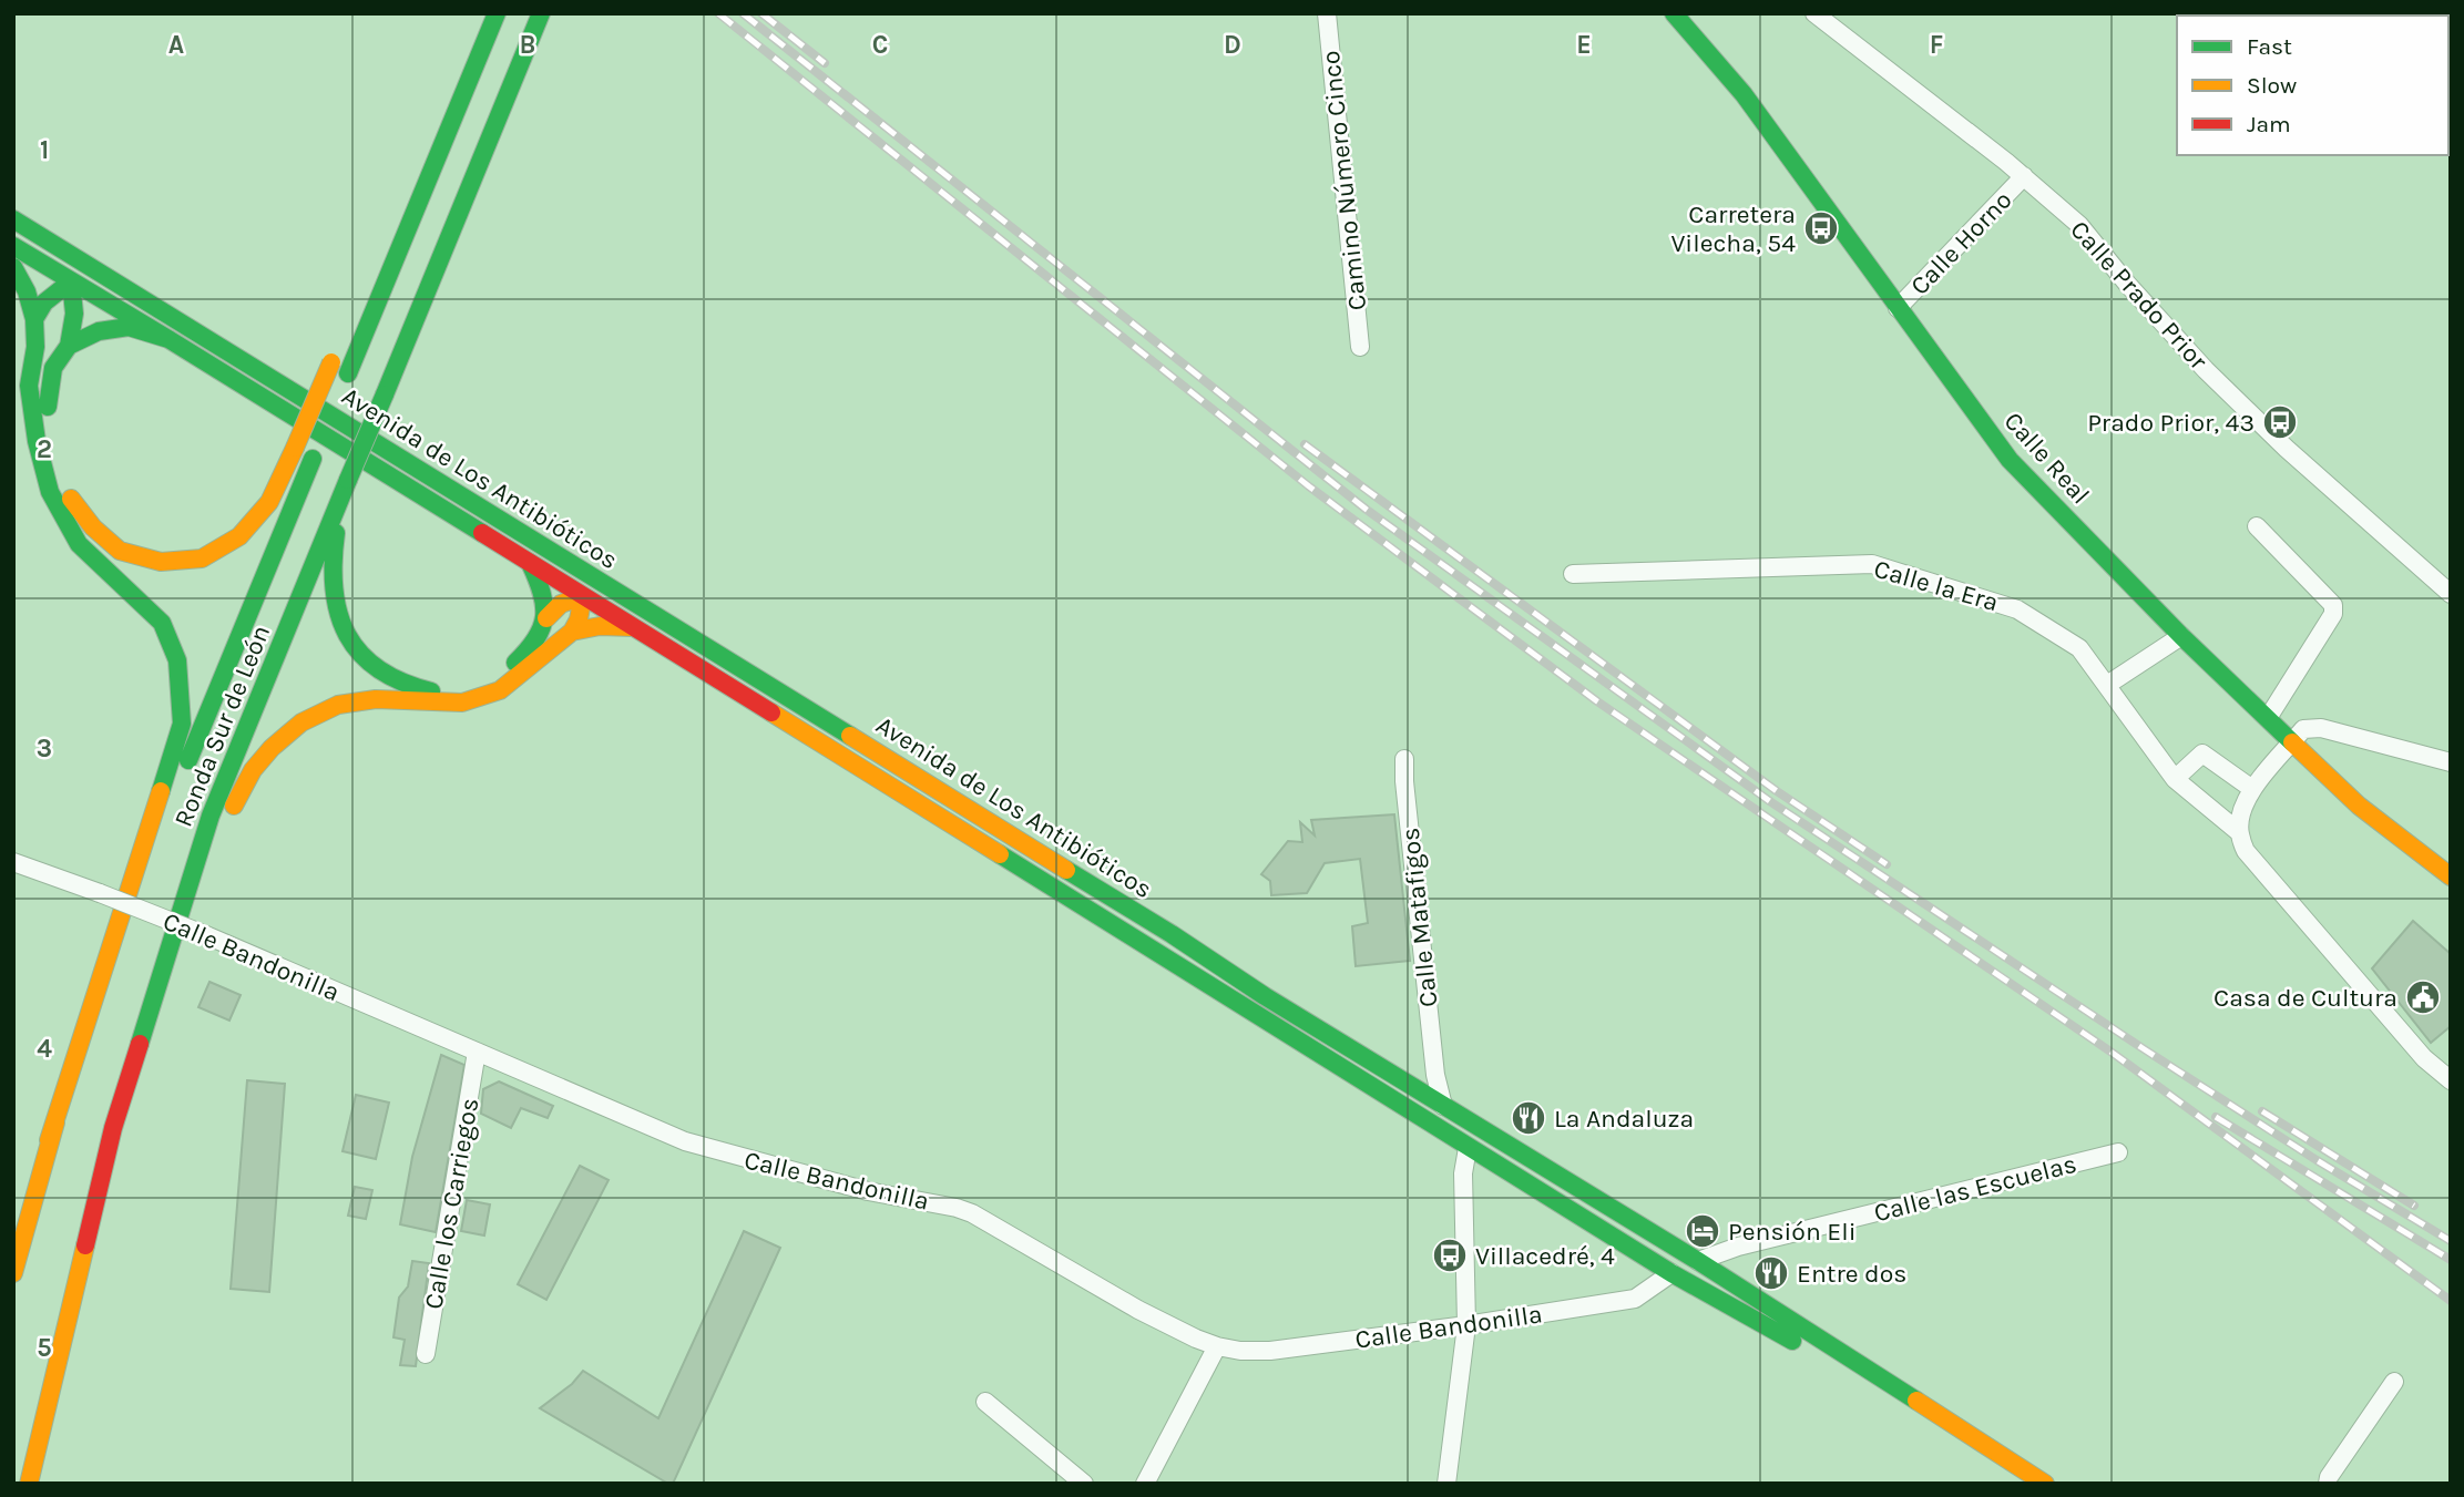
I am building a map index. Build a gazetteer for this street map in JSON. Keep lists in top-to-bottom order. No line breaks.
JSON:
{"streets":{"main road":["Calle Real","Avenida de Los Antibióticos","Ronda Sur de León"],"street":["Camino Número Cinco","Calle Horno","Calle Prado Prior","Calle la Era","Calle Matafigos","Calle Bandonilla","Calle las Escuelas","Calle los Carriegos"]},"crossings":[["Calle Horno","Calle Prado Prior"],["Calle Horno","Calle Real"],["Avenida de Los Antibióticos","Calle Matafigos"],["Avenida de Los Antibióticos","Calle Bandonilla"],["Avenida de Los Antibióticos","Calle las Escuelas"],["Calle Bandonilla","Calle los Carriegos"]],"places":{"bus stop":["Carretera Vilecha, 54","Prado Prior, 43","Villacedré, 4"],"public building":["Casa de Cultura"],"restaurant":["La Andaluza","Entre dos"],"hotel":["Pensión Eli"]},"legend":["Fast","Slow","Jam"],"grid":{"columns":["A","B","C","D","E","F"],"rows":["1","2","3","4","5"]}}
